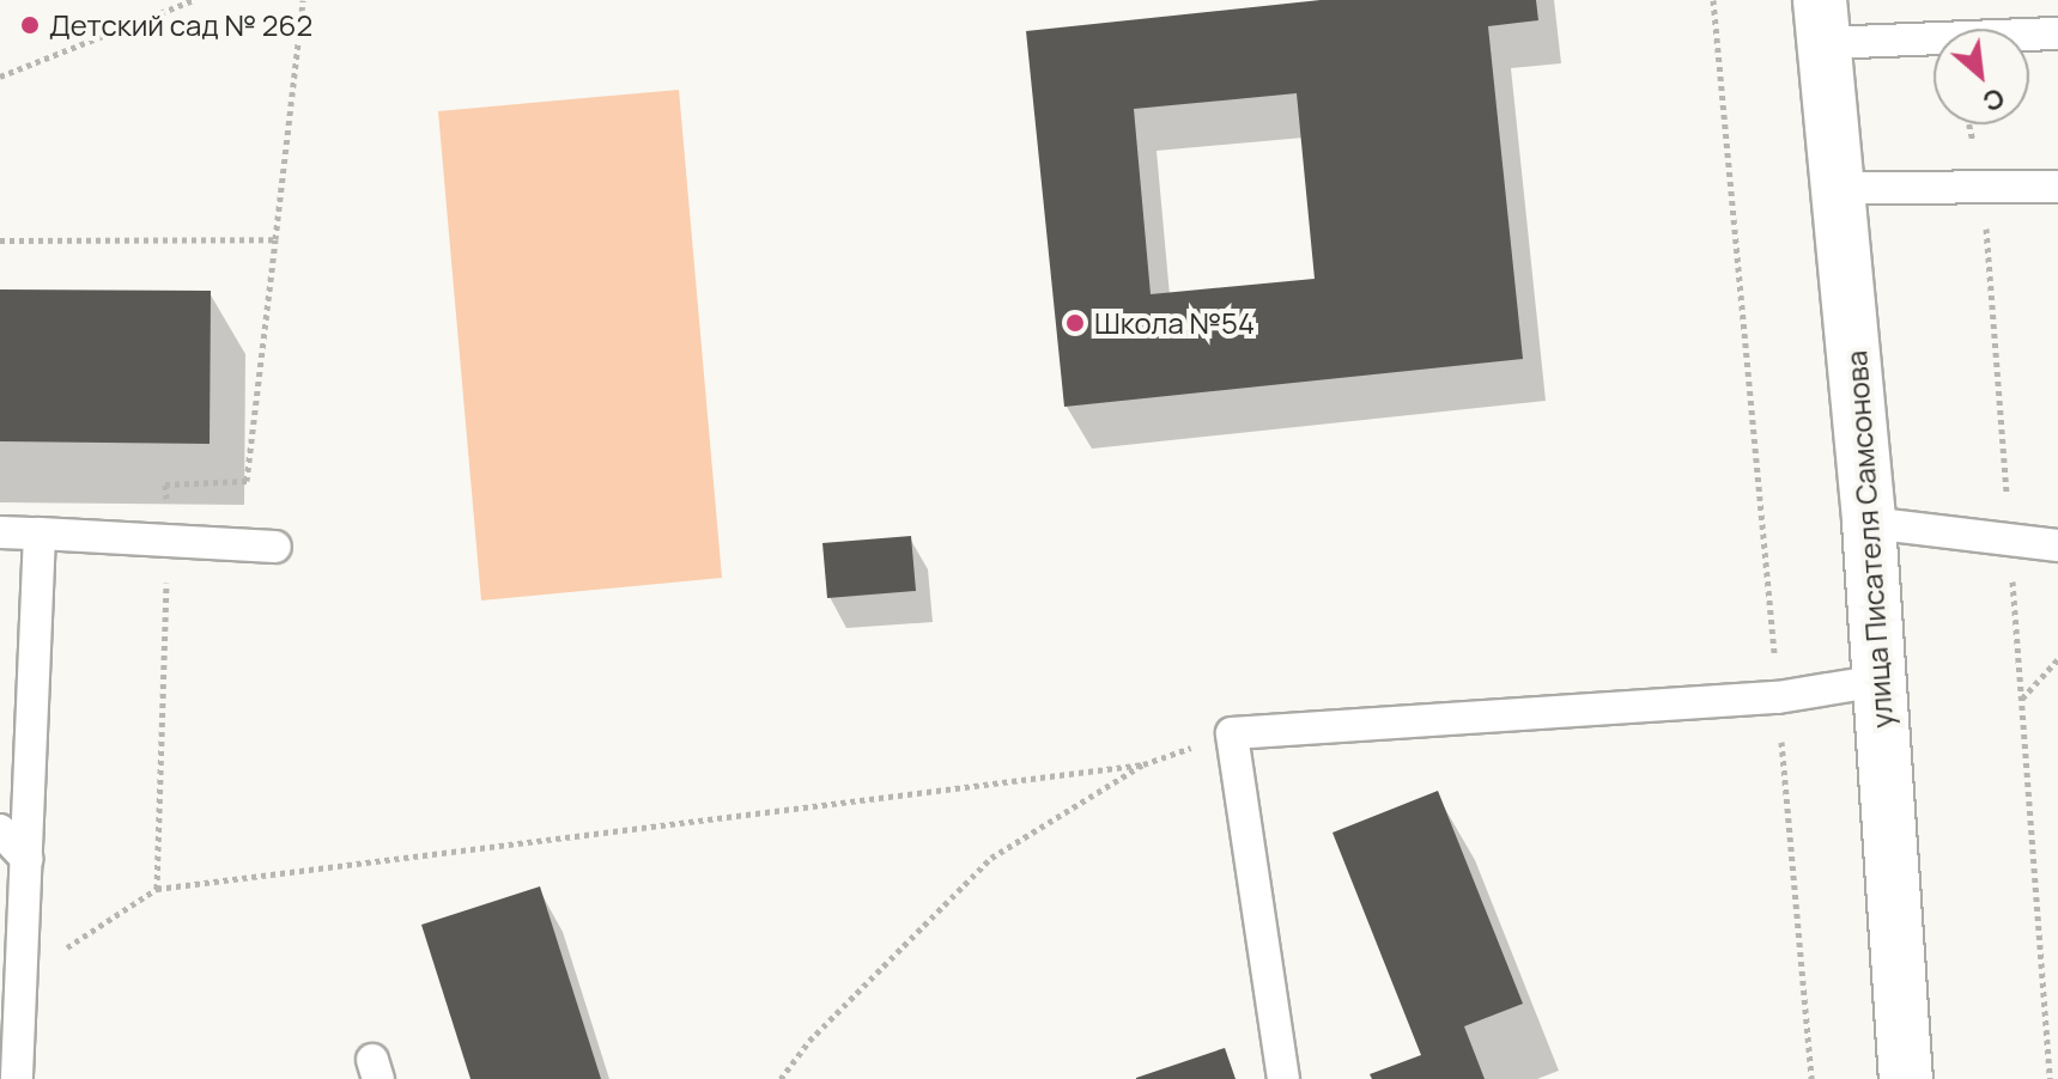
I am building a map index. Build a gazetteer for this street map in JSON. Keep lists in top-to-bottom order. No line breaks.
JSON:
{"streets":{"street":["улица Писателя Самсонова"]},"places":["Детский сад № 262","Школа №54"],"north":"bottom right"}
